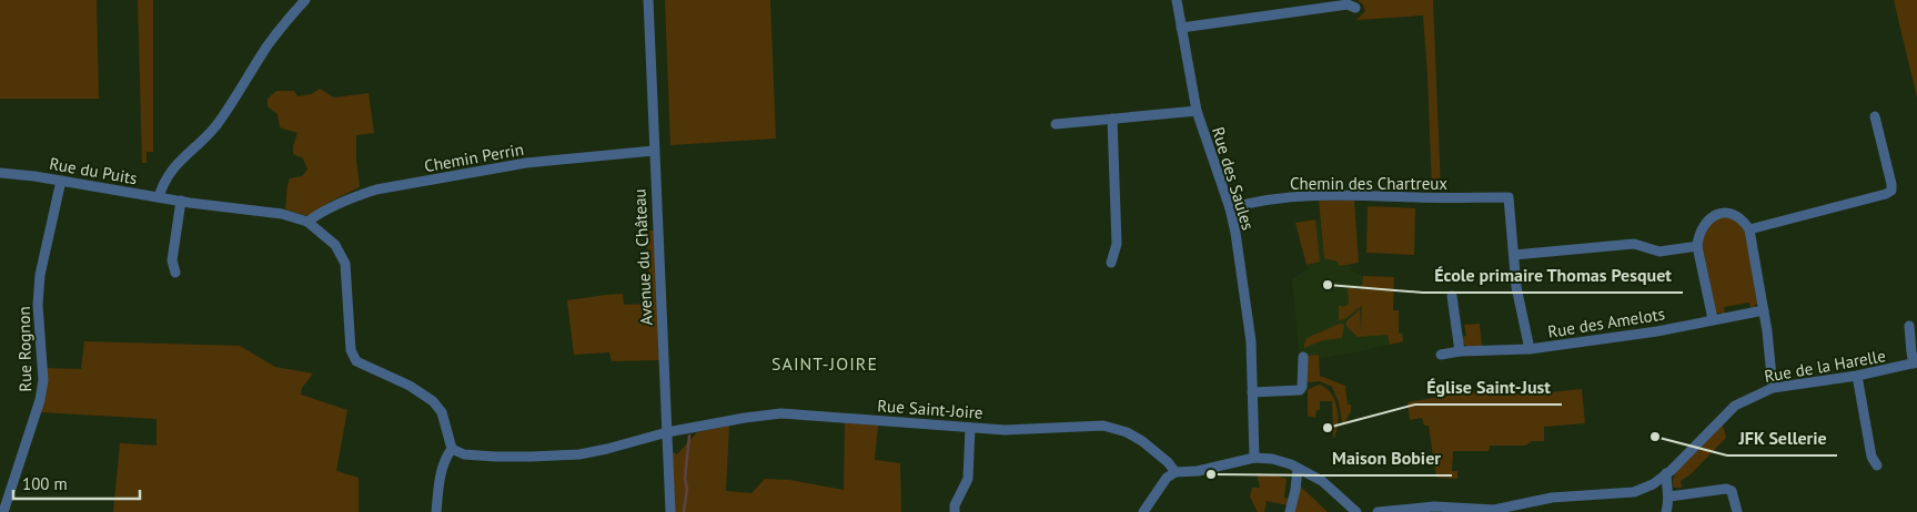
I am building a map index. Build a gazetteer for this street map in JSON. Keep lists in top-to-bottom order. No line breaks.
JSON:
{"streets":{"street":["Chemin Perrin","Rue du Puits","Rue des Saules","Chemin des Chartreux","Avenue du Château","Rue des Amelots","Rue Rognon","Rue de la Harelle","Rue Saint-Joire"]},"crossings":[["Chemin Perrin","Rue du Puits"],["Chemin Perrin","Avenue du Château"],["Rue du Puits","Rue Rognon"],["Rue des Saules","Chemin des Chartreux"],["Chemin des Chartreux","Rue des Amelots"],["Avenue du Château","Rue Saint-Joire"]],"districts":["SAINT-JOIRE"],"places":["École primaire Thomas Pesquet","Église Saint-Just","JFK Sellerie","Maison Bobier"],"scale_bar":"100 m"}
